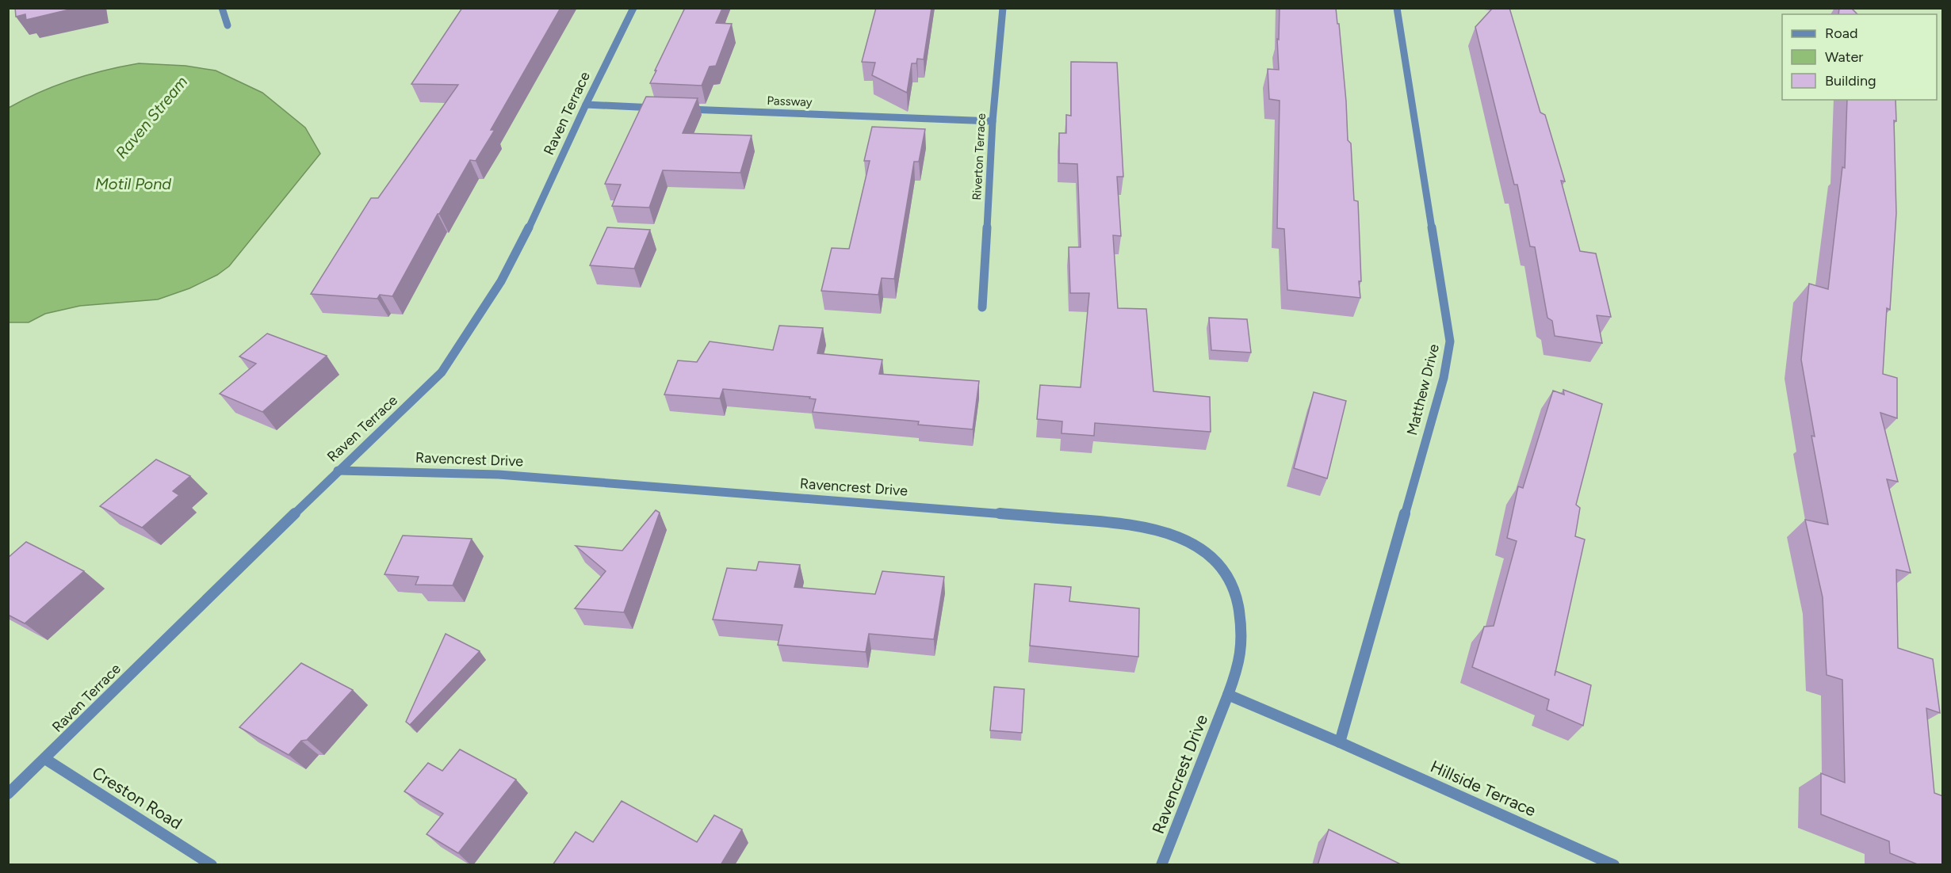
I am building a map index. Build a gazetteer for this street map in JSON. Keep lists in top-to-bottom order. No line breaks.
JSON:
{"streets":{"street":["Passway","Raven Terrace","Riverton Terrace","Matthew Drive","Ravencrest Drive","Hillside Terrace","Creston Road"]},"crossings":[["Passway","Riverton Terrace"],["Raven Terrace","Ravencrest Drive"],["Raven Terrace","Creston Road"],["Matthew Drive","Hillside Terrace"]],"water":["Raven Stream","Motil Pond"],"legend":["Road","Water","Building"]}
